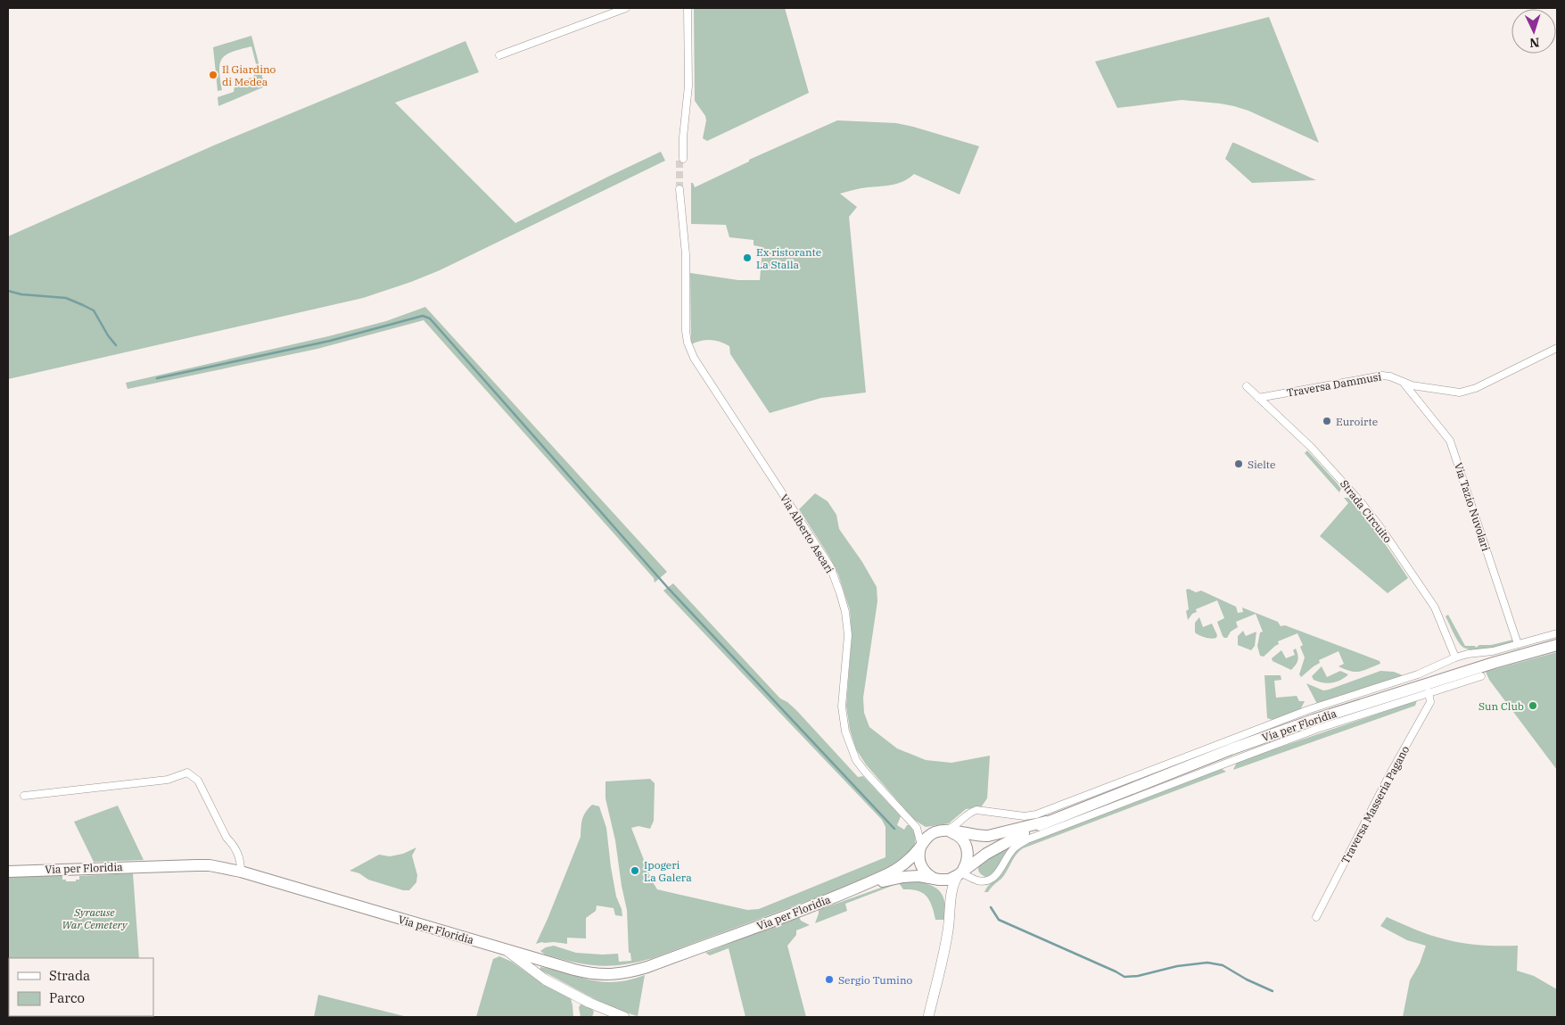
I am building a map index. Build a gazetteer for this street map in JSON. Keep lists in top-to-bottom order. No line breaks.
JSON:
{"streets":{"main road":["Via per Floridia"],"street":["Traversa Dammusi","Via Tazio Nuvolari","Strada Circuito","Via Alberto Ascari","Traversa Masseria Pagano"]},"crossings":[["Traversa Dammusi","Via Tazio Nuvolari"],["Traversa Dammusi","Strada Circuito"]],"parks":["Syracuse War Cemetery"],"places":["Il Giardino di Medea","Ex ristorante La Stalla","Euroirte","Sielte","Sun Club","Ipogeri La Galera","Sergio Tumino"],"legend":["Strada","Parco"],"north":"bottom"}
